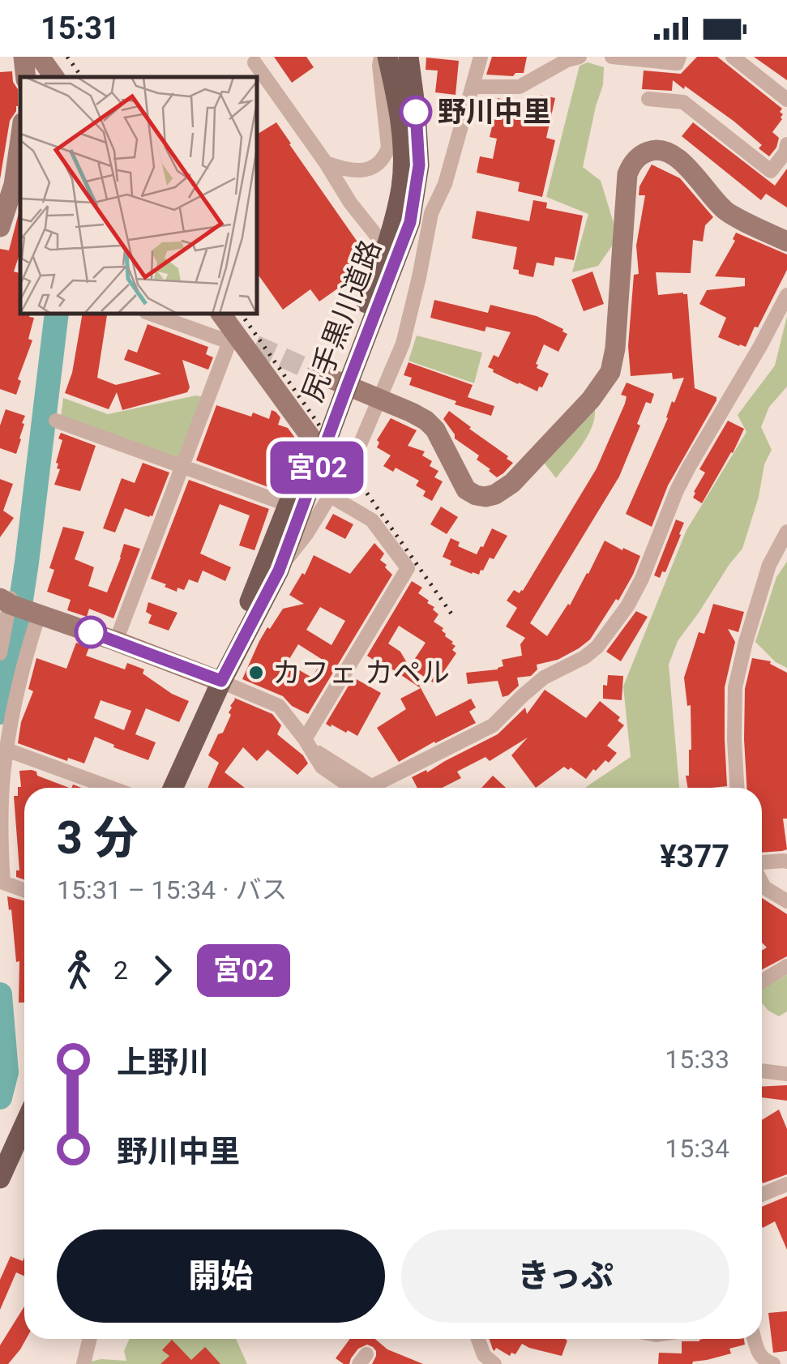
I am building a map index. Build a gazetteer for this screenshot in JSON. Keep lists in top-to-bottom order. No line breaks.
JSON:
{"streets":{"main road":["尻手黒川道路"]},"places":["野川中里","カフェ カペル"],"lines":["bus line 宮02"],"page":{"status":"15:31","on_map":"宮02","heading":["3 分","15:31 – 15:34 · バス","¥377"],"legs":["2","宮02"],"list":[{"name":"上野川","value":"15:33"},{"name":"野川中里","value":"15:34"}],"buttons":["開始","きっぷ"]}}
